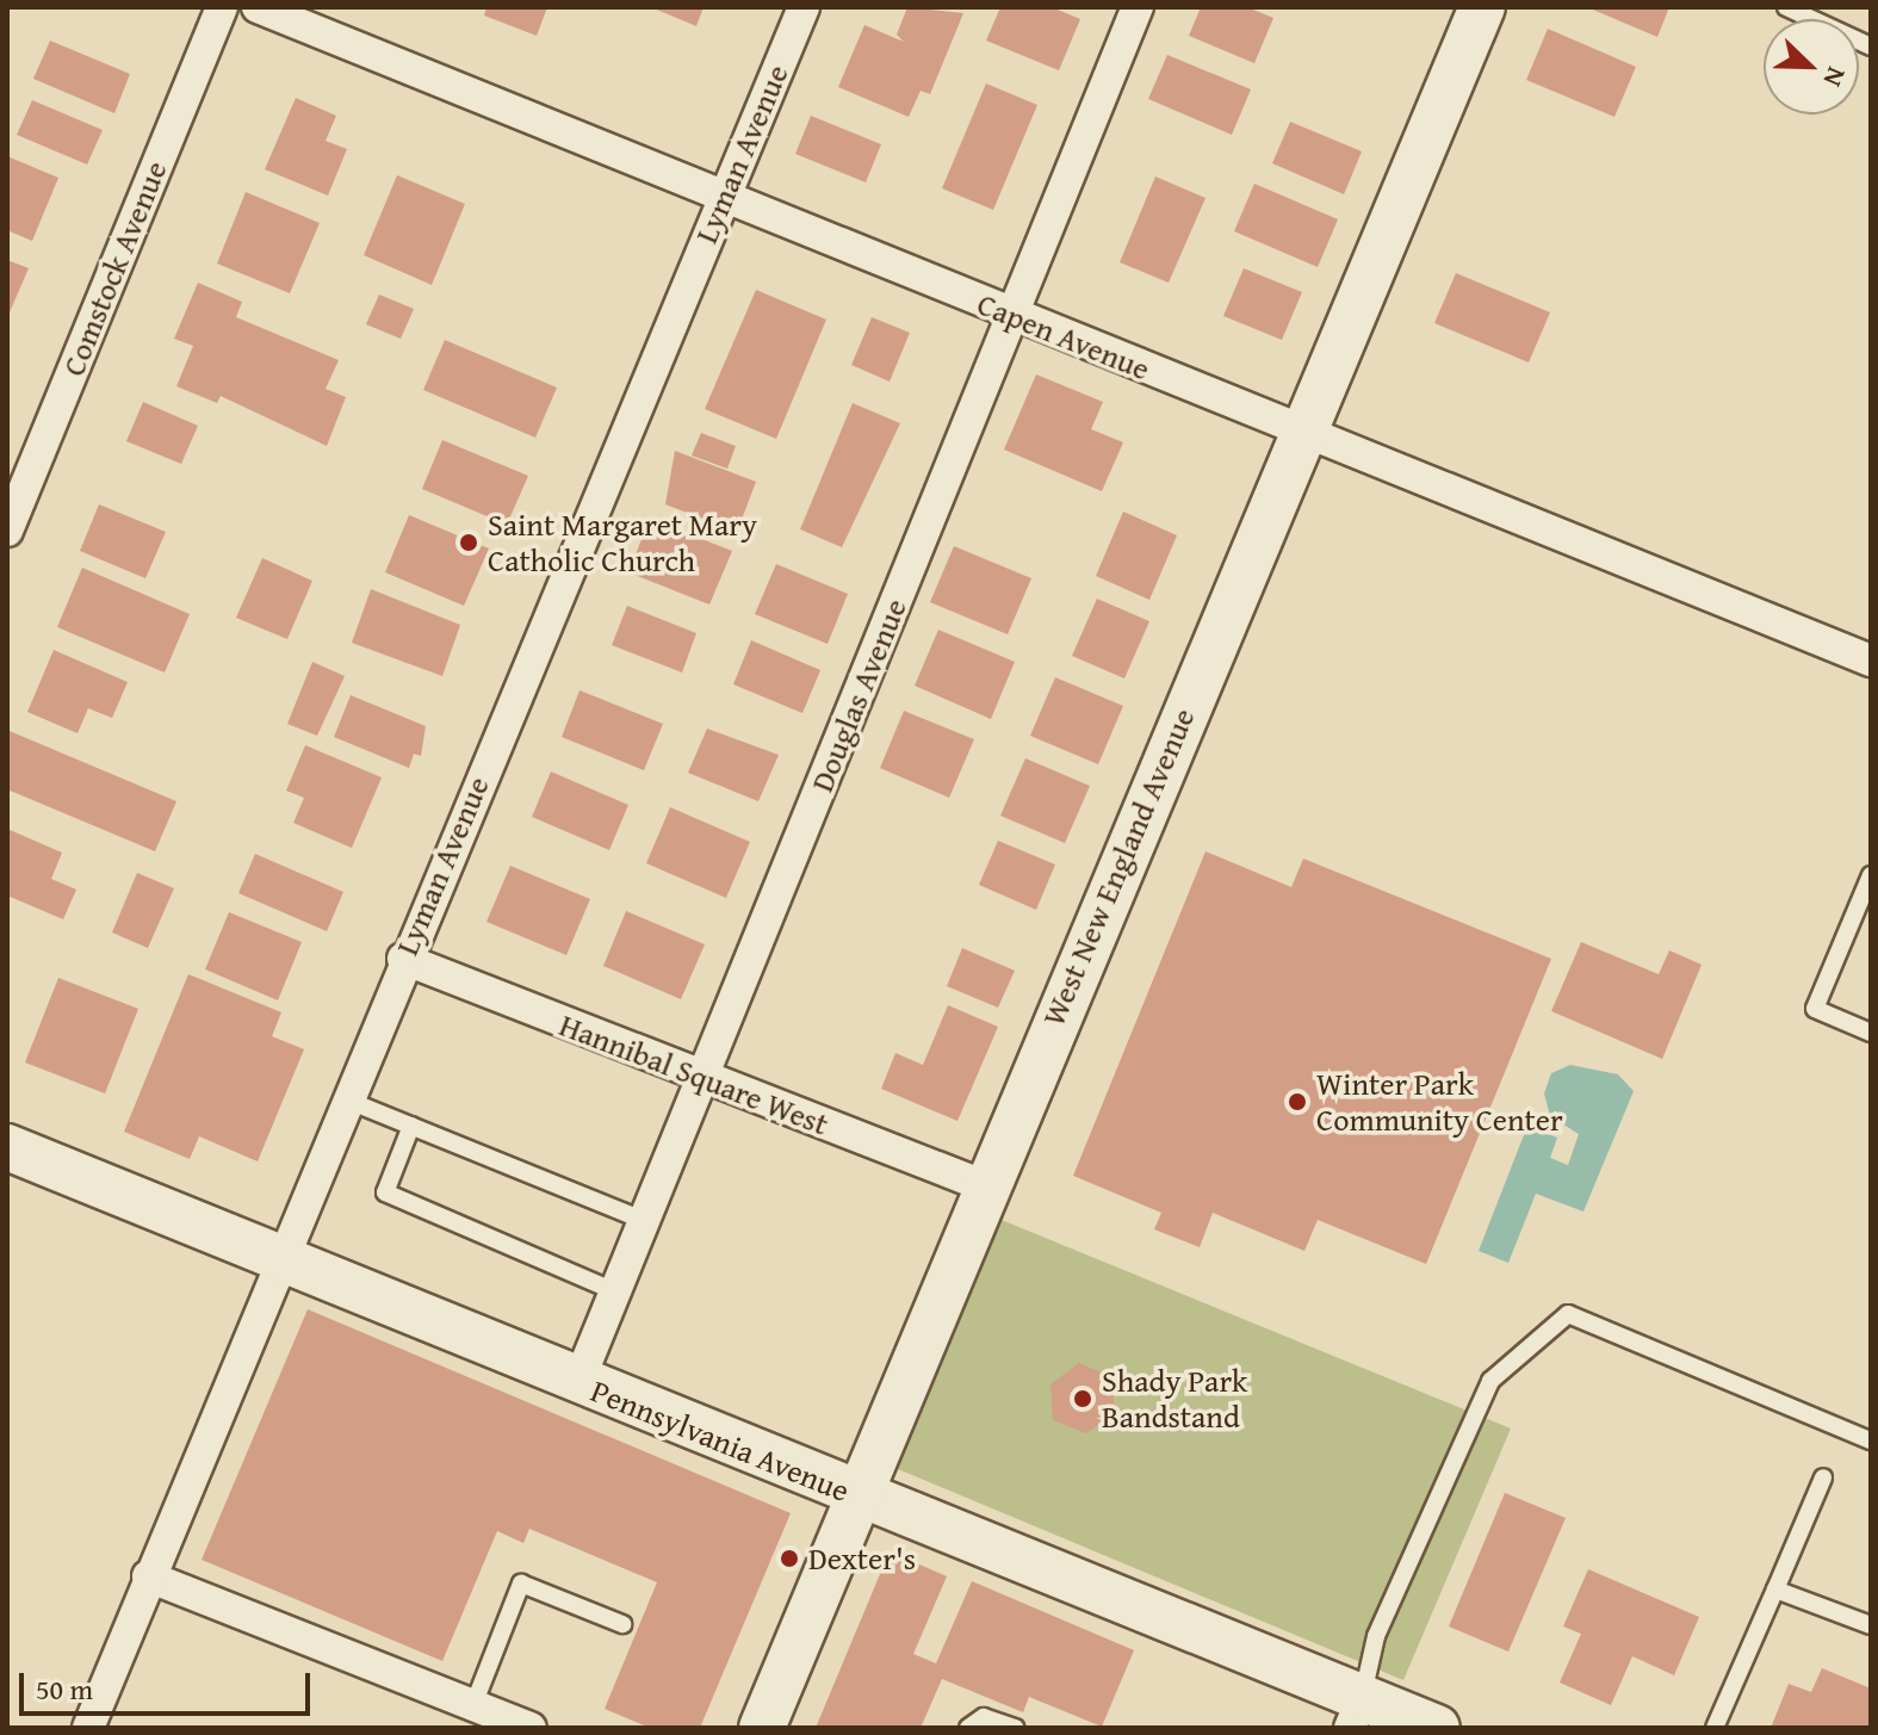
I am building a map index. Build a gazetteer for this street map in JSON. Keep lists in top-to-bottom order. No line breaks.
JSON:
{"streets":{"street":["Lyman Avenue","Comstock Avenue","Capen Avenue","Douglas Avenue","West New England Avenue","Hannibal Square West","Pennsylvania Avenue"]},"crossings":[["Lyman Avenue","Capen Avenue"],["Lyman Avenue","Hannibal Square West"],["Lyman Avenue","Pennsylvania Avenue"],["Capen Avenue","Douglas Avenue"],["Capen Avenue","West New England Avenue"],["Douglas Avenue","Hannibal Square West"],["Douglas Avenue","Pennsylvania Avenue"],["West New England Avenue","Hannibal Square West"],["West New England Avenue","Pennsylvania Avenue"]],"places":["Saint Margaret Mary Catholic Church","Winter Park Community Center","Shady Park Bandstand","Dexter's"],"scale_bar":"50 m","north":"bottom right"}
